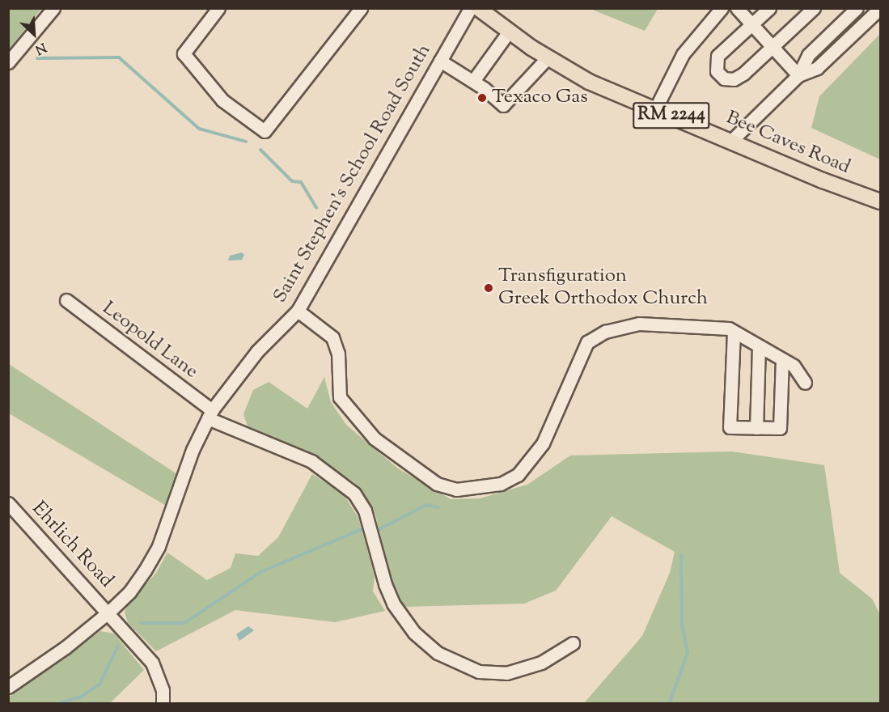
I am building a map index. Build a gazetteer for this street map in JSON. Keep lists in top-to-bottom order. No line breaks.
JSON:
{"streets":{"main road":["RM 2244","Bee Caves Road"],"street":["Saint Stephen's School Road South","Leopold Lane","Ehrlich Road"]},"crossings":[["Saint Stephen's School Road South","Leopold Lane"],["Saint Stephen's School Road South","Ehrlich Road"]],"places":["Texaco Gas","Transfiguration Greek Orthodox Church"],"north":"bottom right"}
